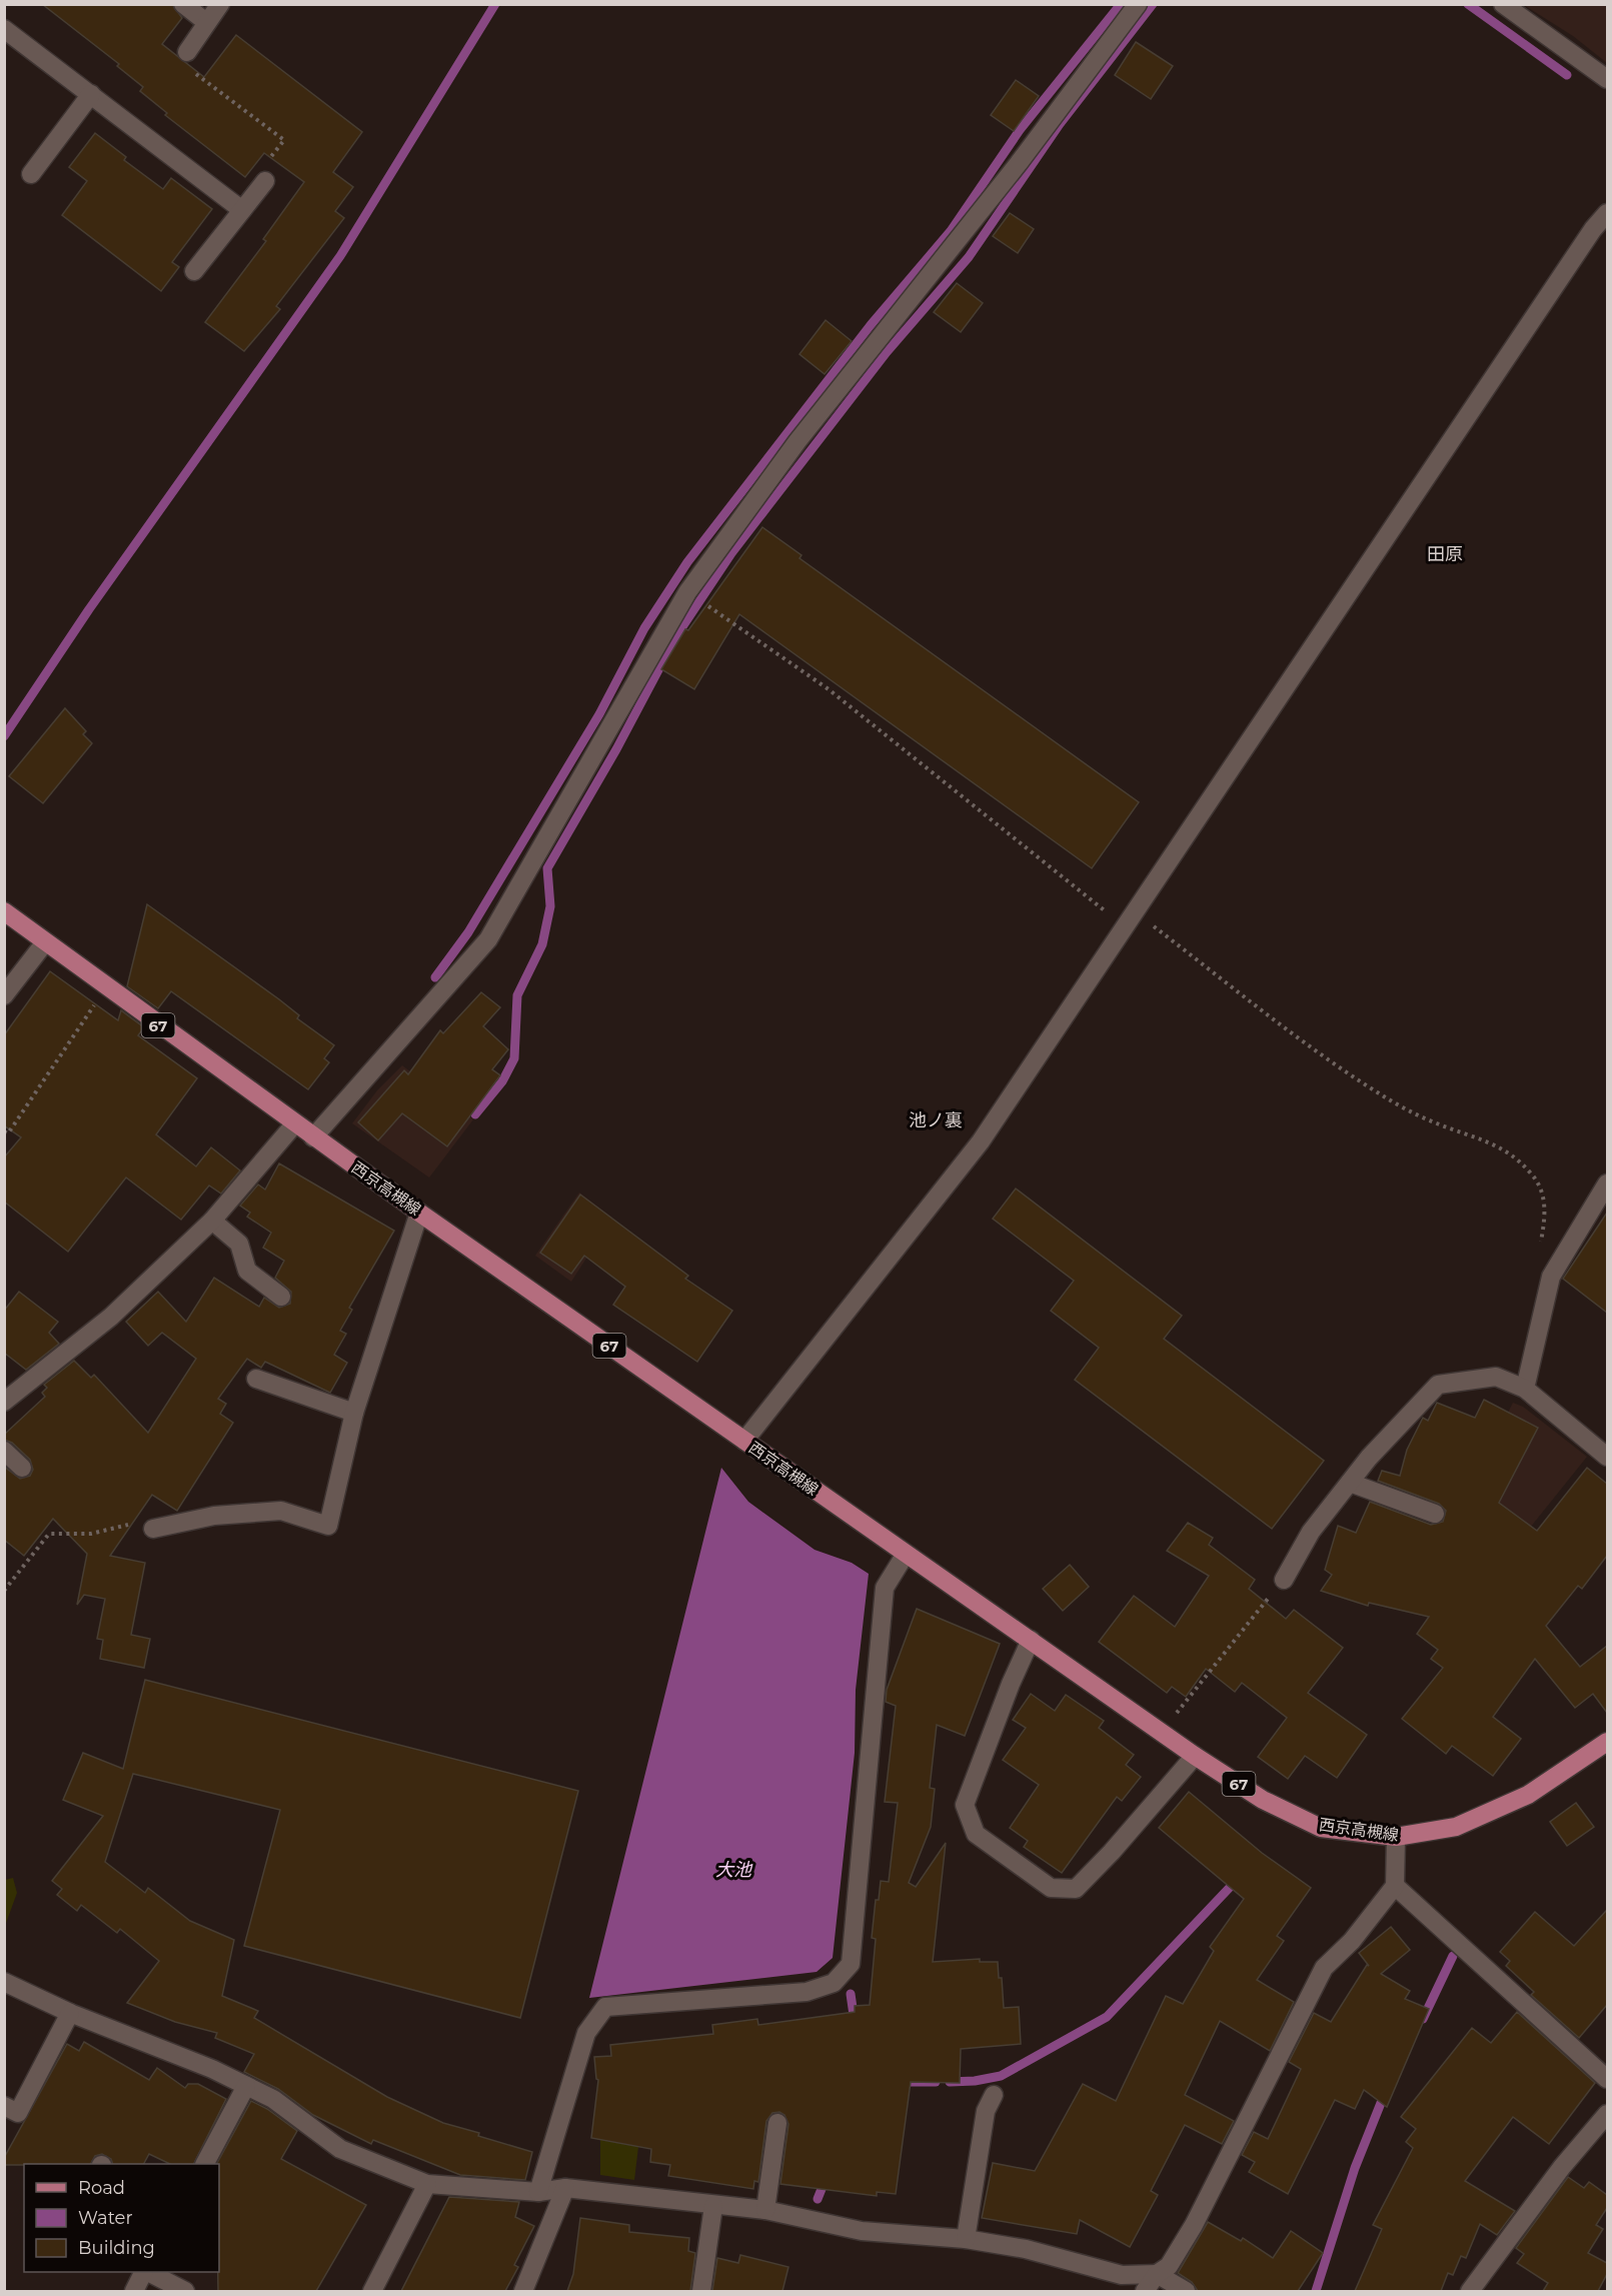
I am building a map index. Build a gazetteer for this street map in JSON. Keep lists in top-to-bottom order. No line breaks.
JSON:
{"streets":{"main road":["67","西京高槻線"]},"districts":["田原","池ノ裏"],"water":["大池"],"legend":["Road","Water","Building"]}
